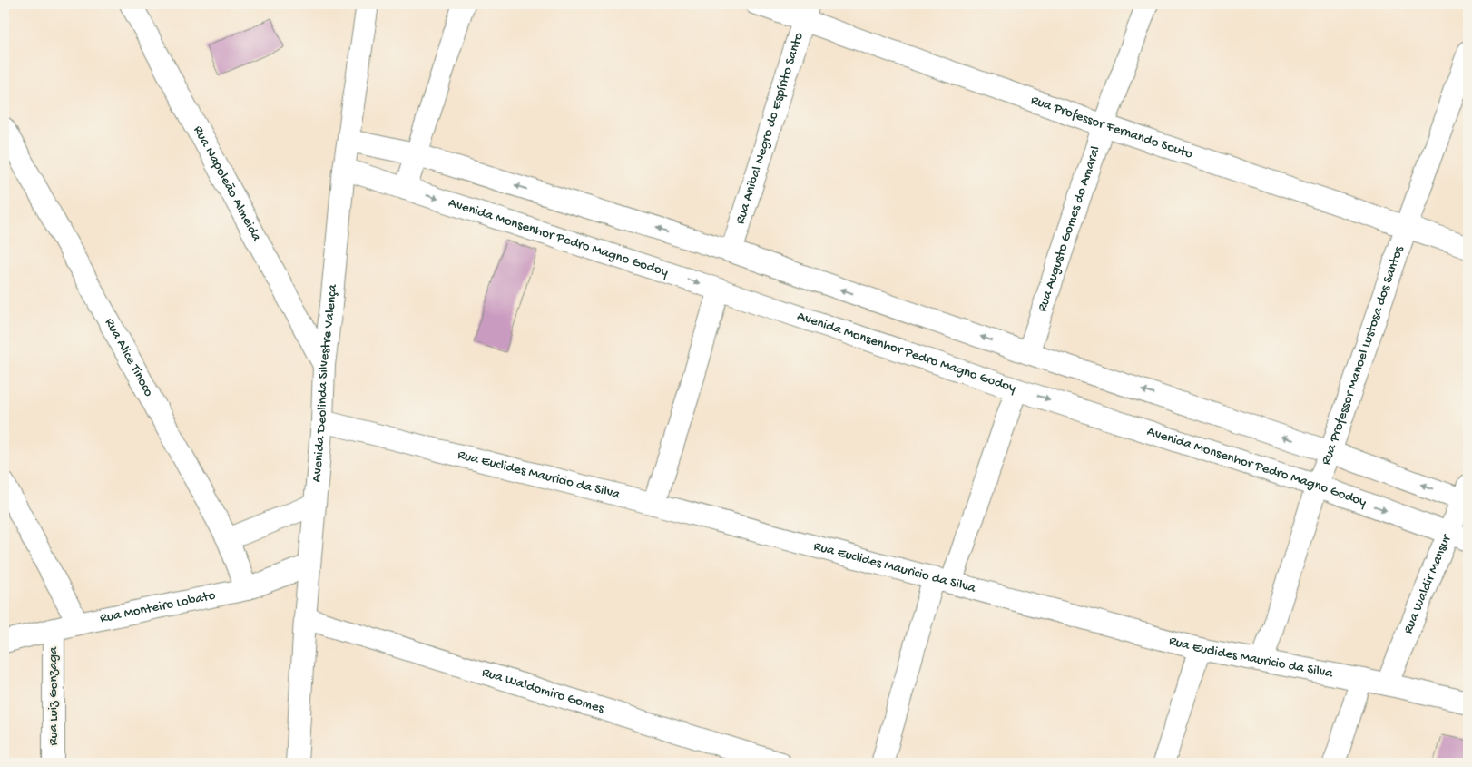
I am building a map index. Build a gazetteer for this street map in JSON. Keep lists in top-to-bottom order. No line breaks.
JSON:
{"streets":{"street":["Rua Anibal Negro do Espírito Santo","Rua Professor Fernando Souto","Rua Napoleão Almeida","Rua Augusto Gomes do Amaral","Avenida Monsenhor Pedro Magno Godoy","Rua Professor Manoel Lustosa dos Santos","Rua Alice Tinoco","Avenida Deolinda Silvestre Valença","Rua Euclides Mauricio da Silva","Rua Waldir Mansur","Rua Monteiro Lobato","Rua Waldomiro Gomes","Rua Luiz Gonzaga"]},"crossings":[["Rua Anibal Negro do Espírito Santo","Rua Professor Fernando Souto"],["Rua Professor Fernando Souto","Rua Augusto Gomes do Amaral"],["Rua Professor Fernando Souto","Rua Professor Manoel Lustosa dos Santos"],["Rua Napoleão Almeida","Avenida Deolinda Silvestre Valença"],["Avenida Monsenhor Pedro Magno Godoy","Rua Professor Manoel Lustosa dos Santos"],["Avenida Monsenhor Pedro Magno Godoy","Avenida Deolinda Silvestre Valença"],["Avenida Monsenhor Pedro Magno Godoy","Rua Waldir Mansur"],["Rua Professor Manoel Lustosa dos Santos","Rua Euclides Mauricio da Silva"],["Rua Alice Tinoco","Rua Monteiro Lobato"],["Avenida Deolinda Silvestre Valença","Rua Euclides Mauricio da Silva"],["Avenida Deolinda Silvestre Valença","Rua Monteiro Lobato"],["Avenida Deolinda Silvestre Valença","Rua Waldomiro Gomes"],["Rua Euclides Mauricio da Silva","Rua Waldir Mansur"],["Rua Monteiro Lobato","Rua Luiz Gonzaga"]]}
